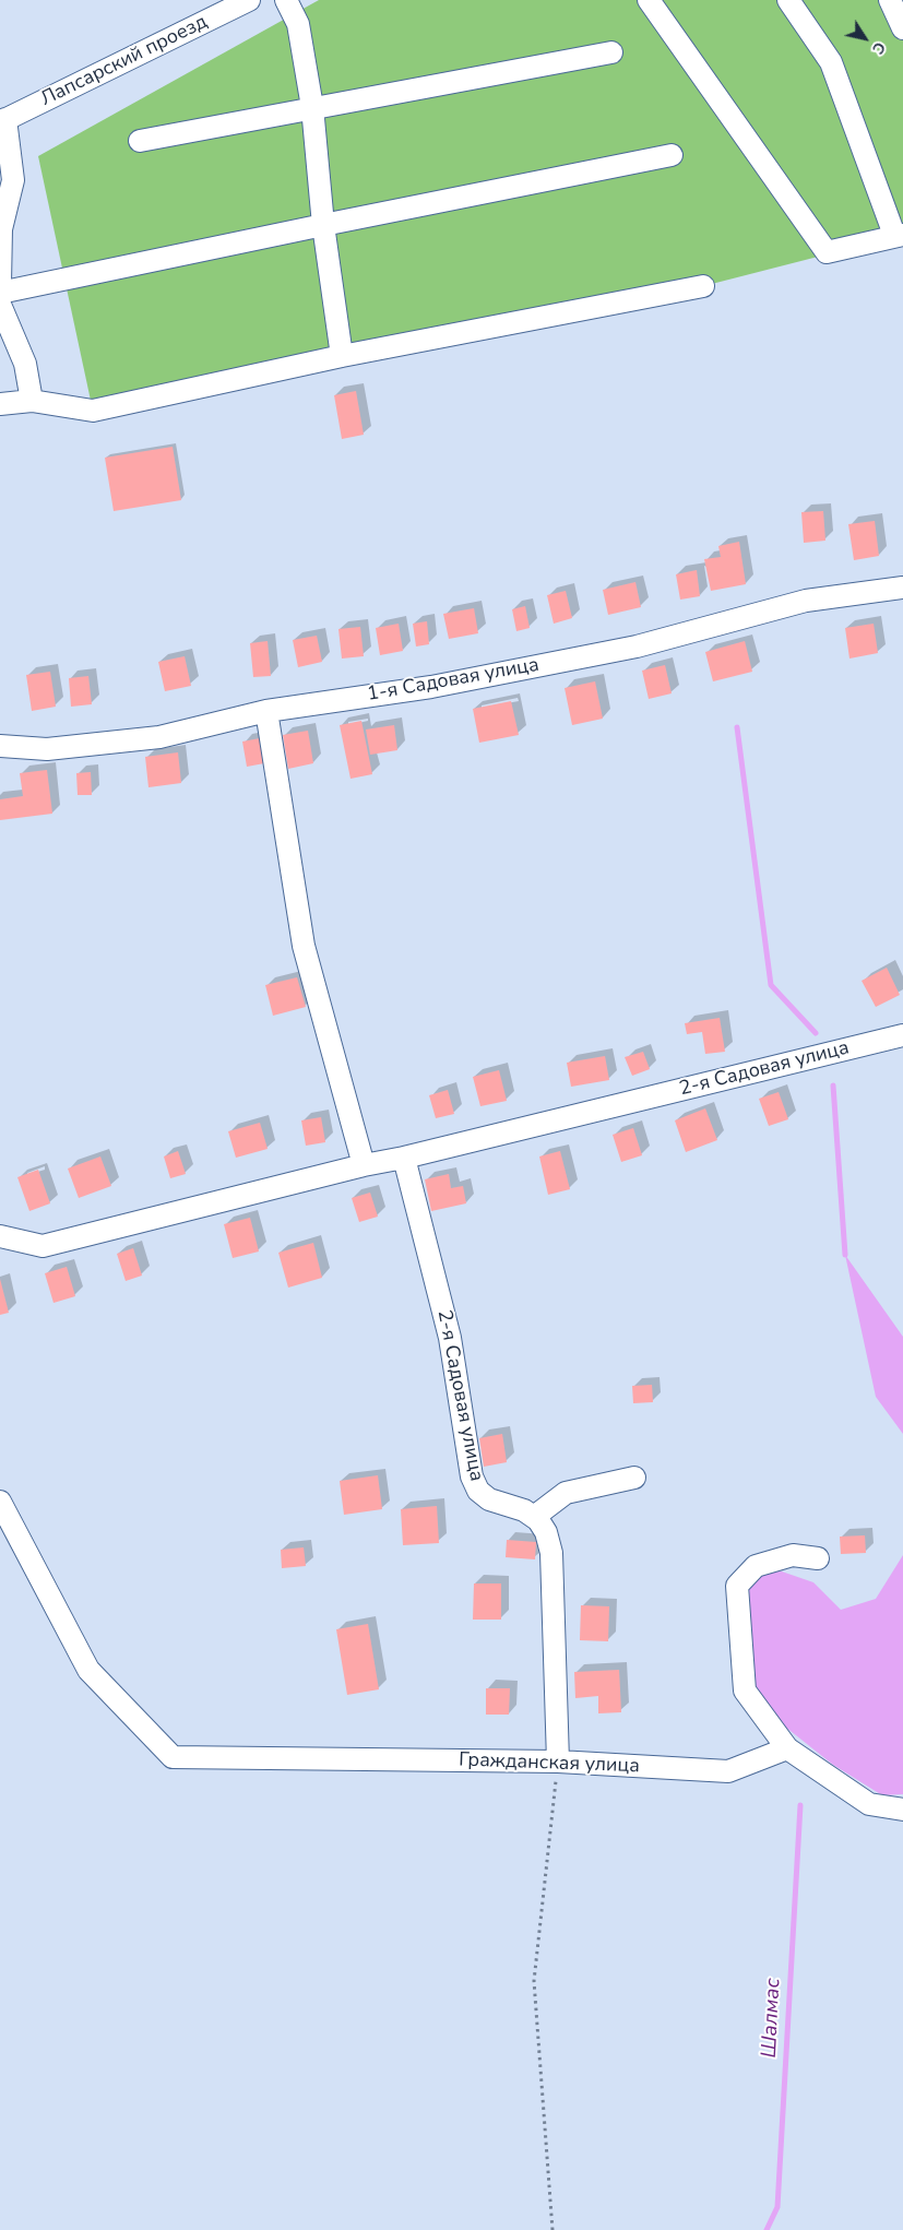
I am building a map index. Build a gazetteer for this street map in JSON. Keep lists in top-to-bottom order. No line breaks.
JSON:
{"streets":{"street":["Лапсарский проезд","1-я Садовая улица","2-я Садовая улица","Гражданская улица"]},"water":["Шалмас"],"north":"bottom right"}
